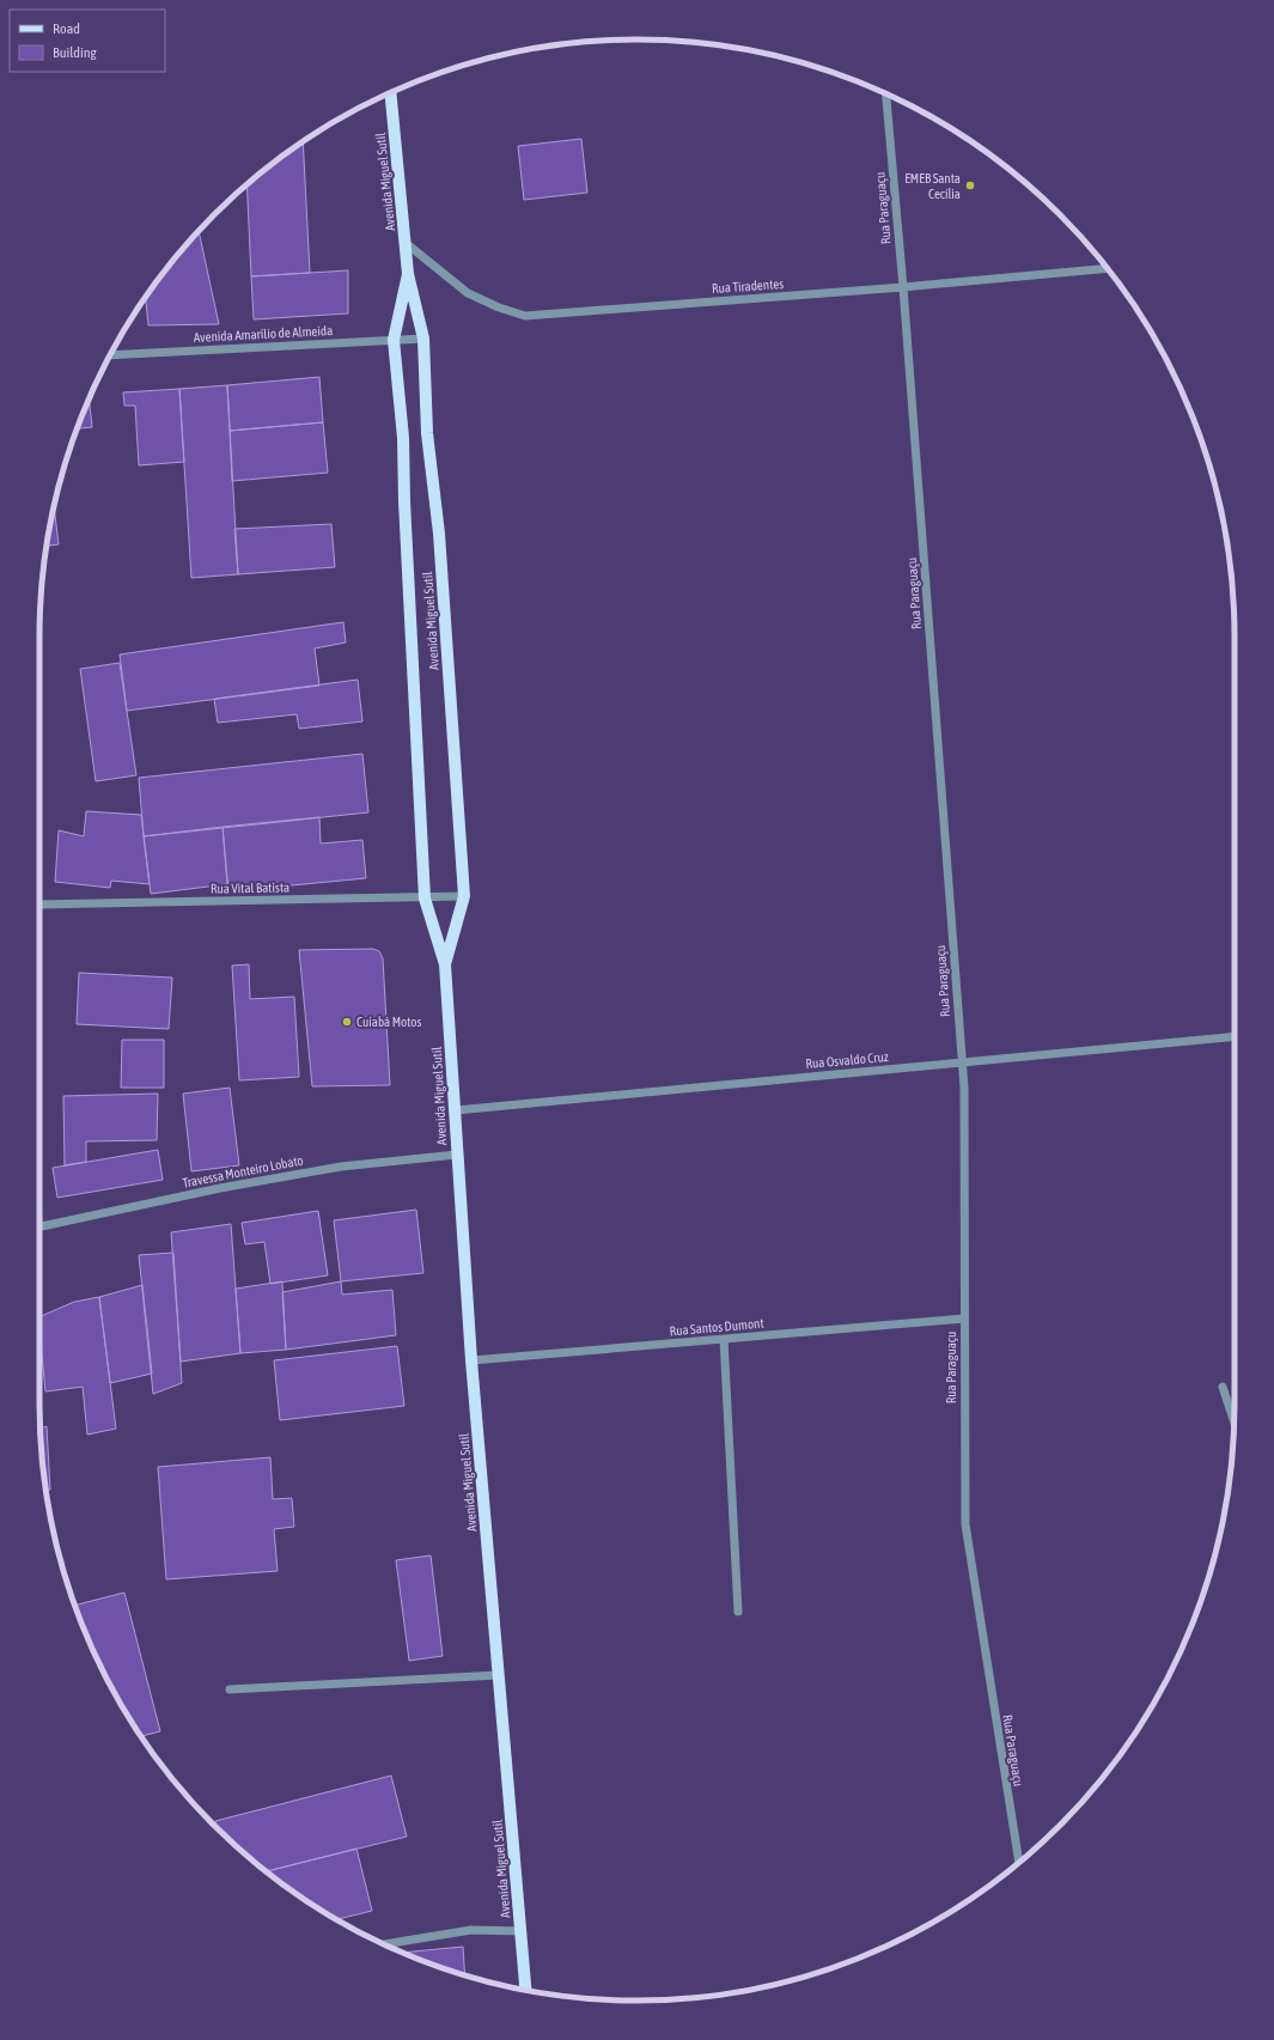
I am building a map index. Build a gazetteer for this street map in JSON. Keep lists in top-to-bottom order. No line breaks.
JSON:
{"streets":{"main road":["Avenida Miguel Sutil"],"street":["Rua Paraguaçu","Rua Tiradentes","Avenida Amarílio de Almeida","Rua Vital Batista","Rua Osvaldo Cruz","Travessa Monteiro Lobato","Rua Santos Dumont"]},"crossings":[["Avenida Miguel Sutil","Rua Tiradentes"],["Avenida Miguel Sutil","Avenida Amarílio de Almeida"],["Avenida Miguel Sutil","Rua Vital Batista"],["Avenida Miguel Sutil","Rua Osvaldo Cruz"],["Avenida Miguel Sutil","Travessa Monteiro Lobato"],["Avenida Miguel Sutil","Rua Santos Dumont"],["Rua Paraguaçu","Rua Tiradentes"],["Rua Paraguaçu","Rua Osvaldo Cruz"],["Rua Paraguaçu","Rua Santos Dumont"]],"places":["EMEB Santa Cecília","Cuiabá Motos"],"legend":["Road","Building"]}
